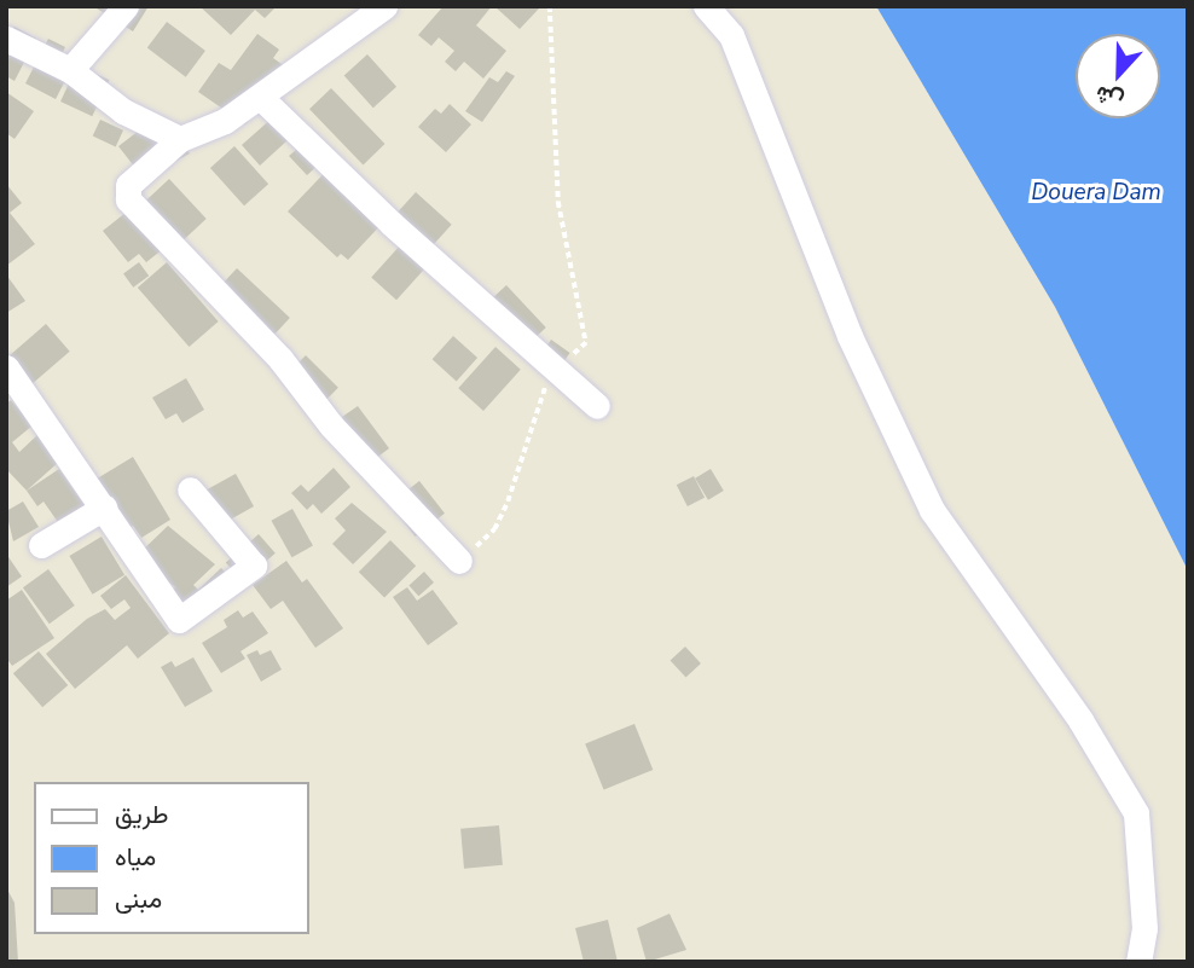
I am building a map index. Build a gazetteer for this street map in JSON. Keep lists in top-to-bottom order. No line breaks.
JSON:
{"water":["Douera Dam"],"legend":["طريق","مياه","مبنى"],"north":"bottom"}
